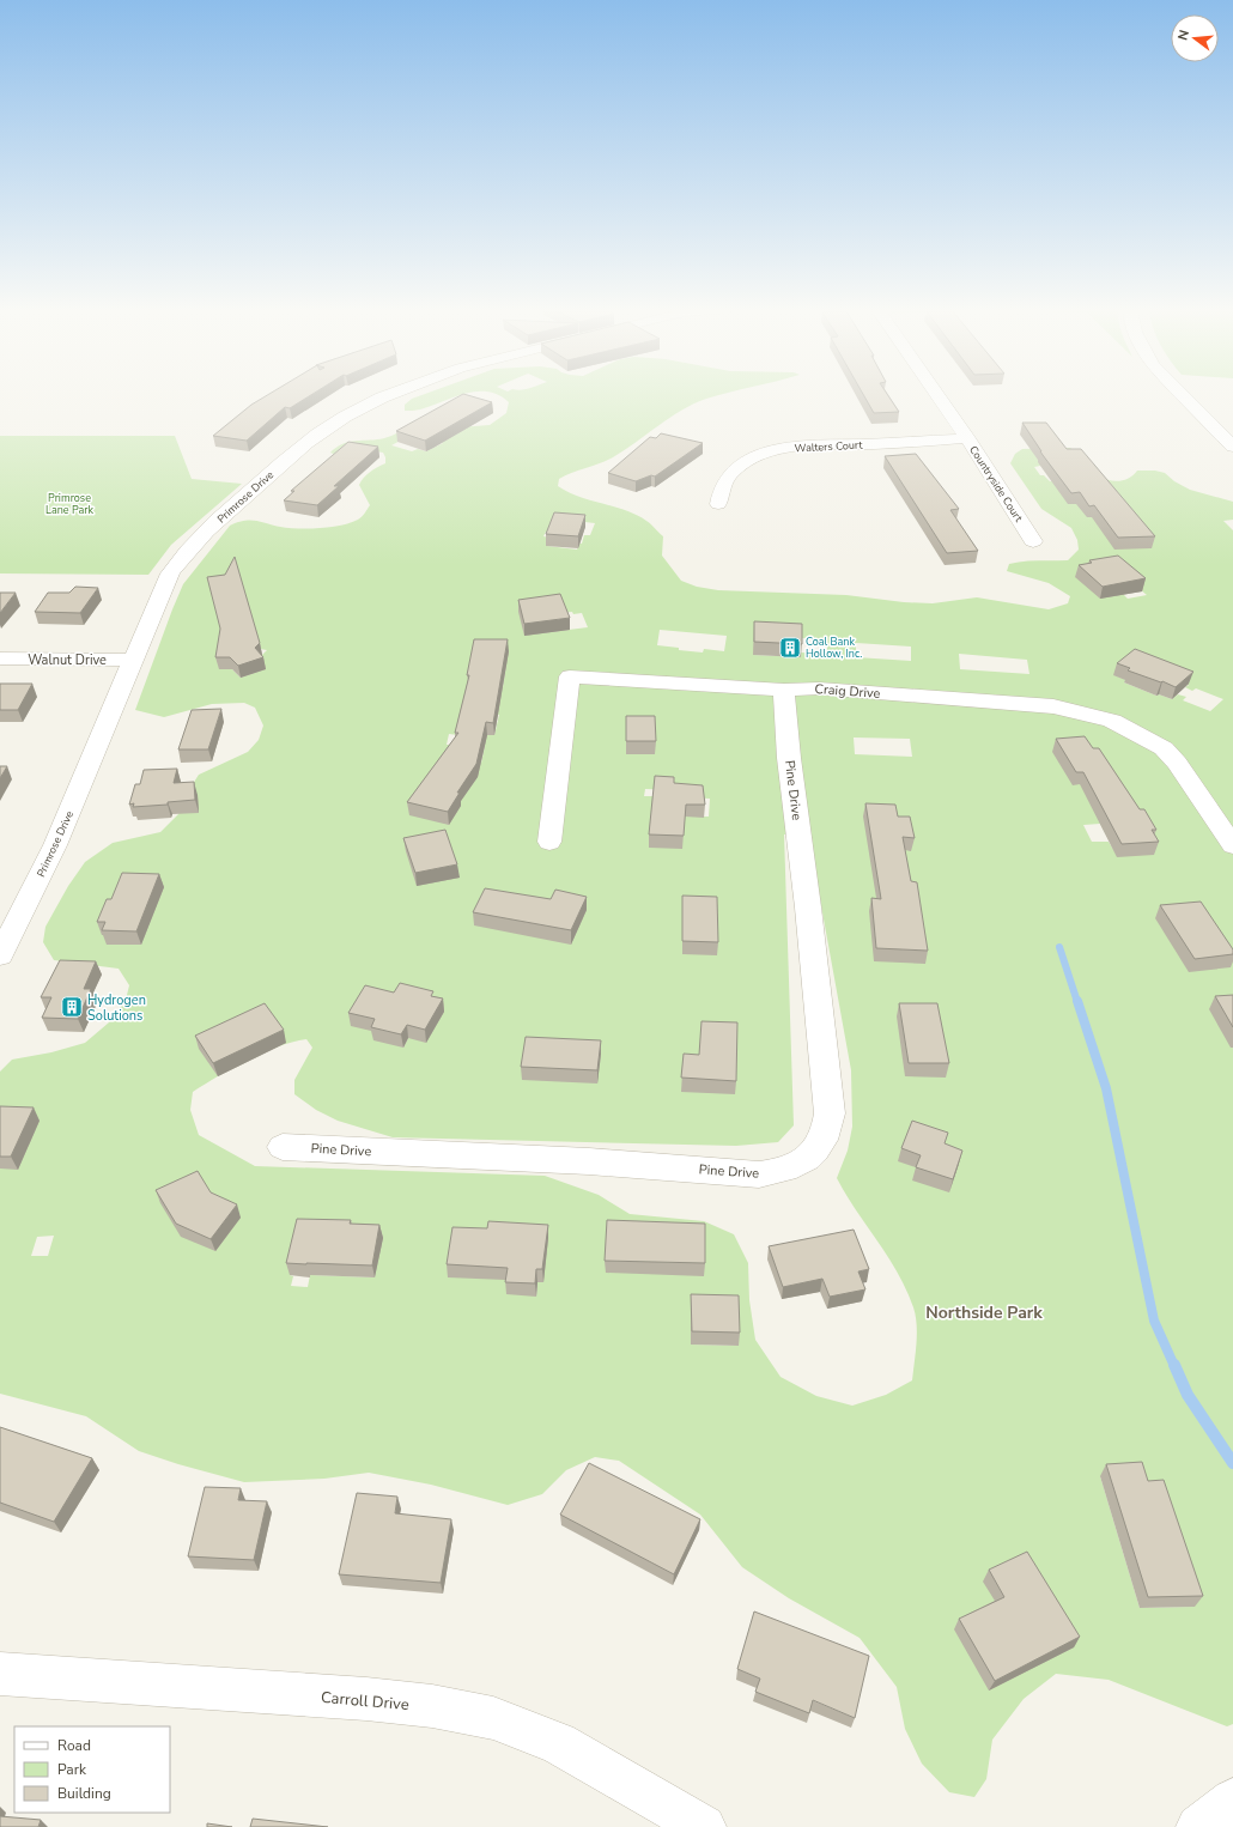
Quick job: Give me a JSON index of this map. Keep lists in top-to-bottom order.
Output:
{
  "streets": {
    "street": [
      "Walters Court",
      "Countryside Court",
      "Primrose Drive",
      "Walnut Drive",
      "Craig Drive",
      "Pine Drive",
      "Carroll Drive"
    ]
  },
  "crossings": [
    ["Walters Court", "Countryside Court"],
    ["Primrose Drive", "Walnut Drive"],
    ["Craig Drive", "Pine Drive"]
  ],
  "districts": ["Northside Park"],
  "parks": ["Primrose Lane Park"],
  "places": {
    "building": ["Coal Bank Hollow, Inc.", "Hydrogen Solutions"]
  },
  "legend": ["Road", "Park", "Building"],
  "north": "left"
}
